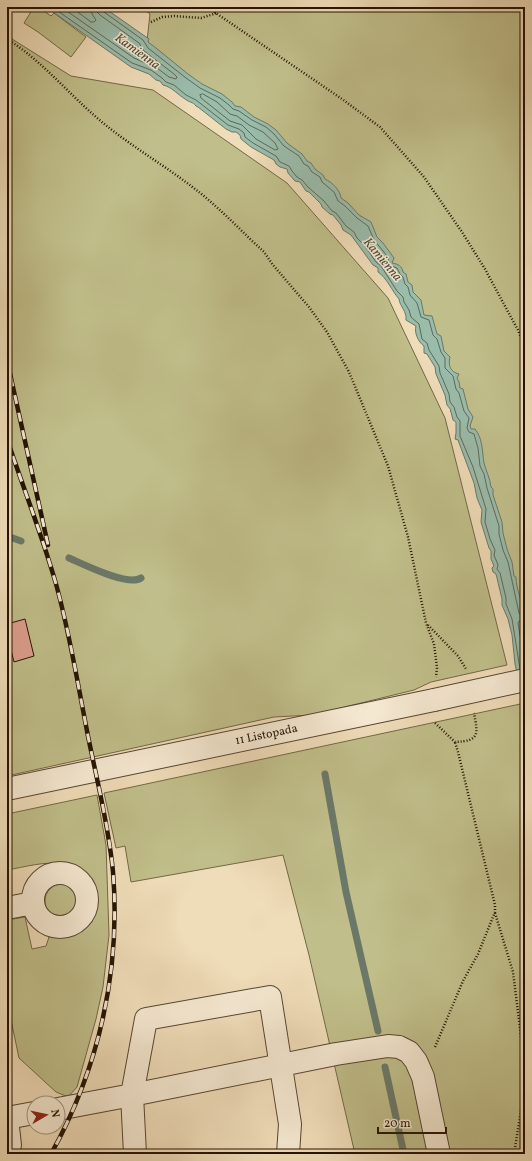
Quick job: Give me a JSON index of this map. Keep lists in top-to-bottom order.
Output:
{
  "streets": {
    "street": ["11 Listopada"]
  },
  "water": ["Kamienna"],
  "scale_bar": "20 m",
  "north": "right"
}
